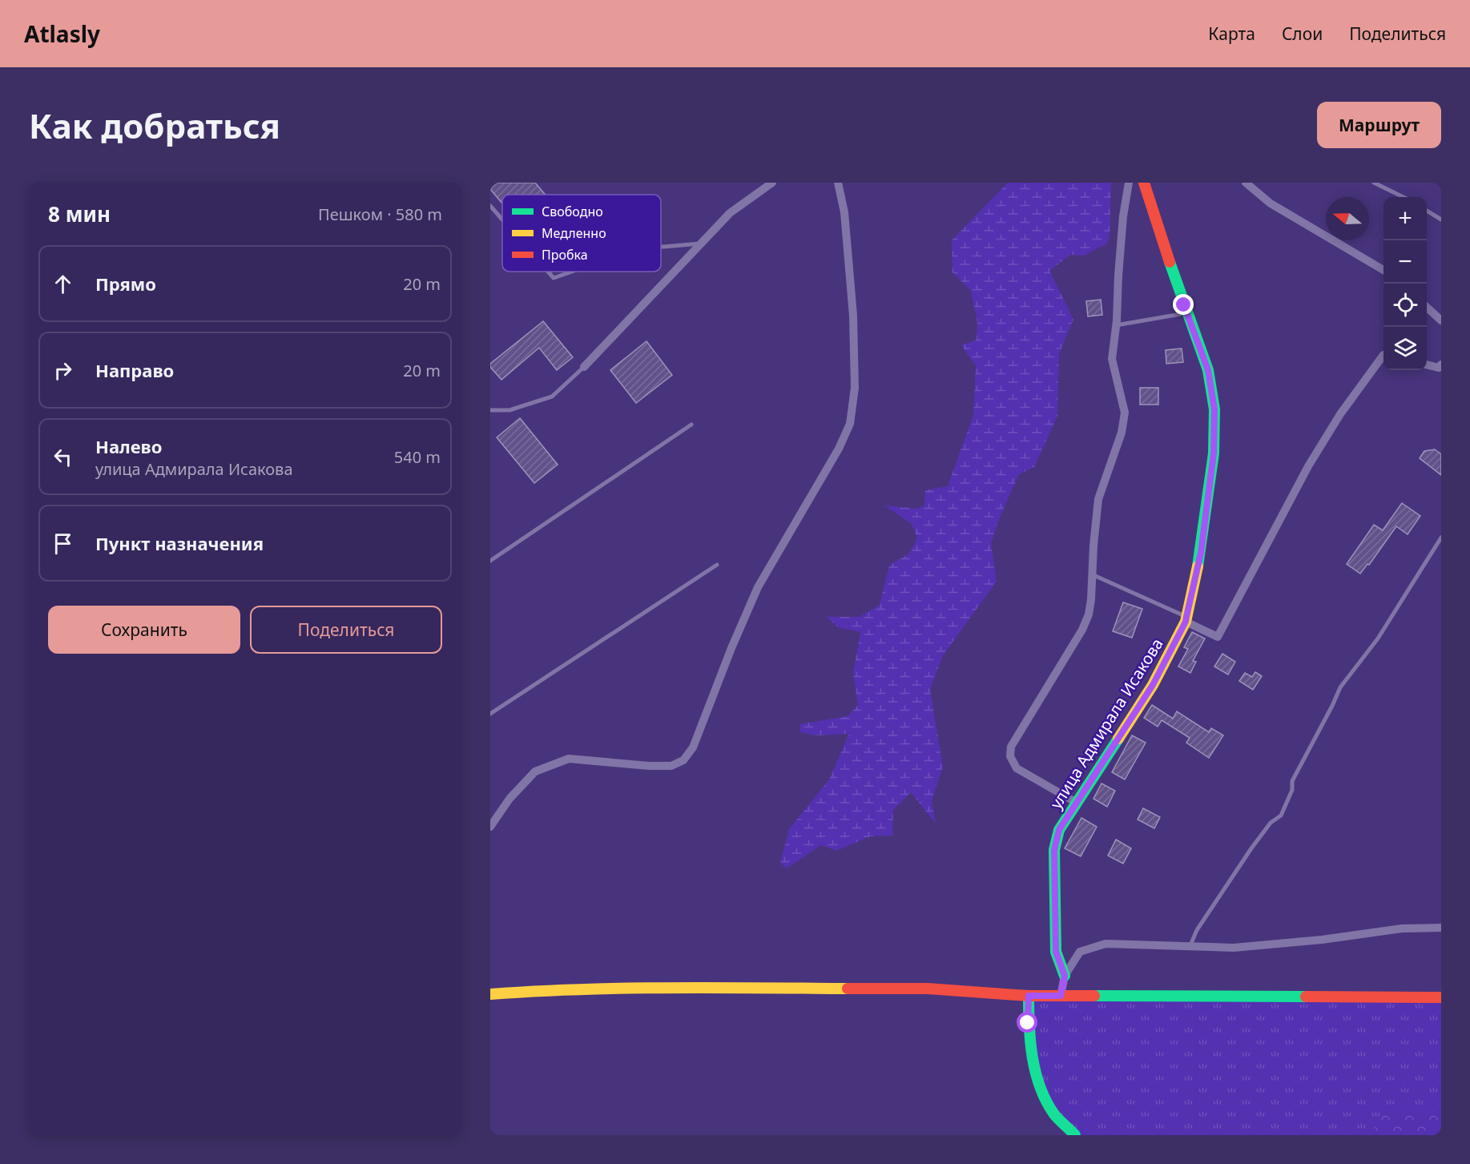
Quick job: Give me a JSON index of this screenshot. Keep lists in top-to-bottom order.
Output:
{
  "streets": {
    "main road": ["улица Адмирала Исакова"]
  },
  "legend": ["Свободно", "Медленно", "Пробка"],
  "north": "left",
  "page": {
    "header": "Atlasly",
    "nav": ["Карта", "Слои", "Поделиться"],
    "buttons": [
      "Маршрут",
      ["Сохранить", "Поделиться"]
    ],
    "title": "Как добраться",
    "heading": ["8 мин", "Пешком · 580 m"],
    "map_buttons": ["+", "−"],
    "list": [
      ["Прямо", "20 m"],
      ["Направо", "20 m"],
      ["Налево", "улица Адмирала Исакова", "540 m"],
      "Пункт назначения"
    ]
  }
}
